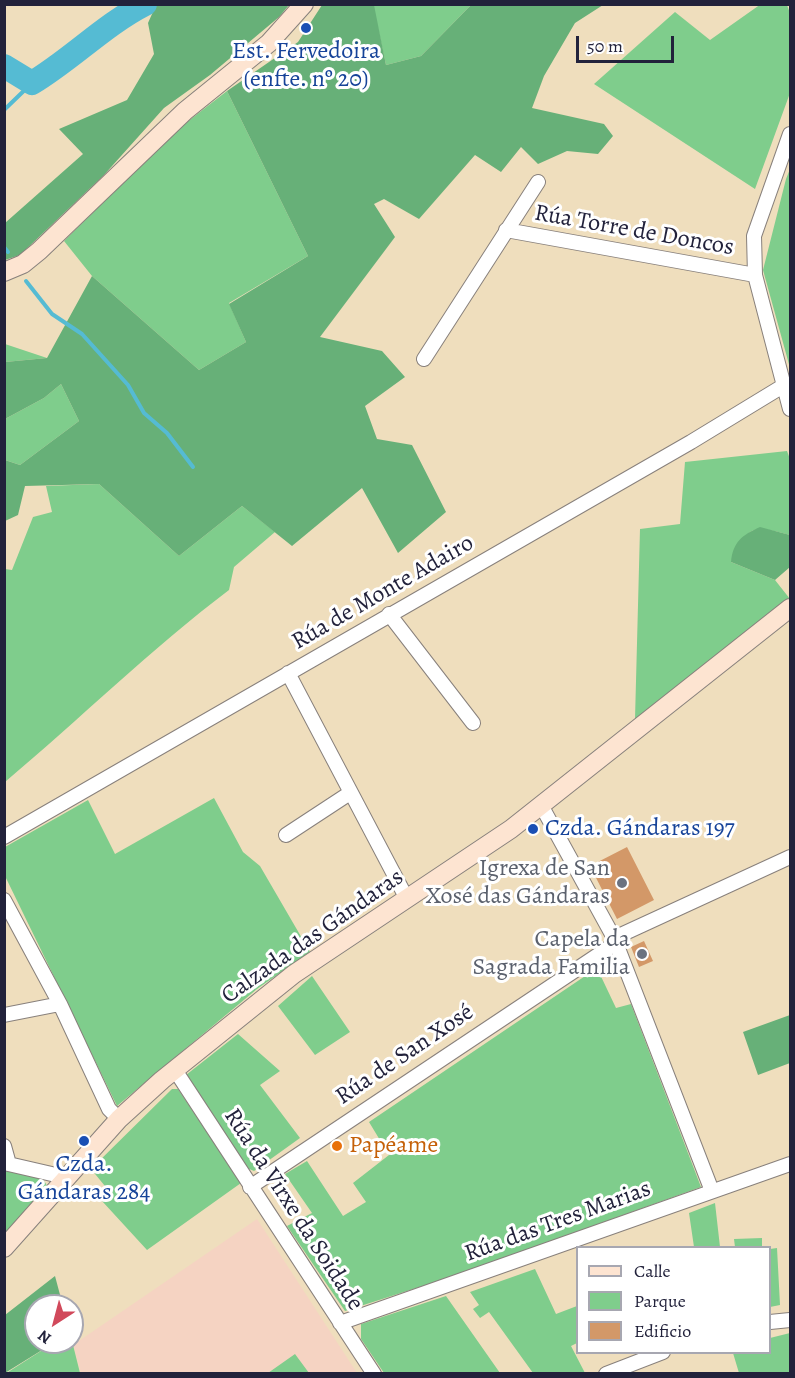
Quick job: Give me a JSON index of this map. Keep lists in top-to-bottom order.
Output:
{
  "streets": {
    "main road": ["Calzada das Gándaras"],
    "street": [
      "Rúa Torre de Doncos",
      "Rúa de Monte Adairo",
      "Rúa de San Xosé",
      "Rúa da Virxe da Soidade",
      "Rúa das Tres Marias"
    ]
  },
  "crossings": [
    ["Calzada das Gándaras", "Rúa da Virxe da Soidade"],
    ["Rúa de San Xosé", "Rúa da Virxe da Soidade"],
    ["Rúa da Virxe da Soidade", "Rúa das Tres Marias"]
  ],
  "places": [
    "Est. Fervedoira (enfte. nº 20)",
    "Czda. Gándaras 197",
    "Igrexa de San Xosé das Gándaras",
    "Capela da Sagrada Familia",
    "Czda. Gándaras 284",
    "Papéame"
  ],
  "legend": ["Calle", "Parque", "Edificio"],
  "scale_bar": "50 m",
  "north": "bottom left"
}
